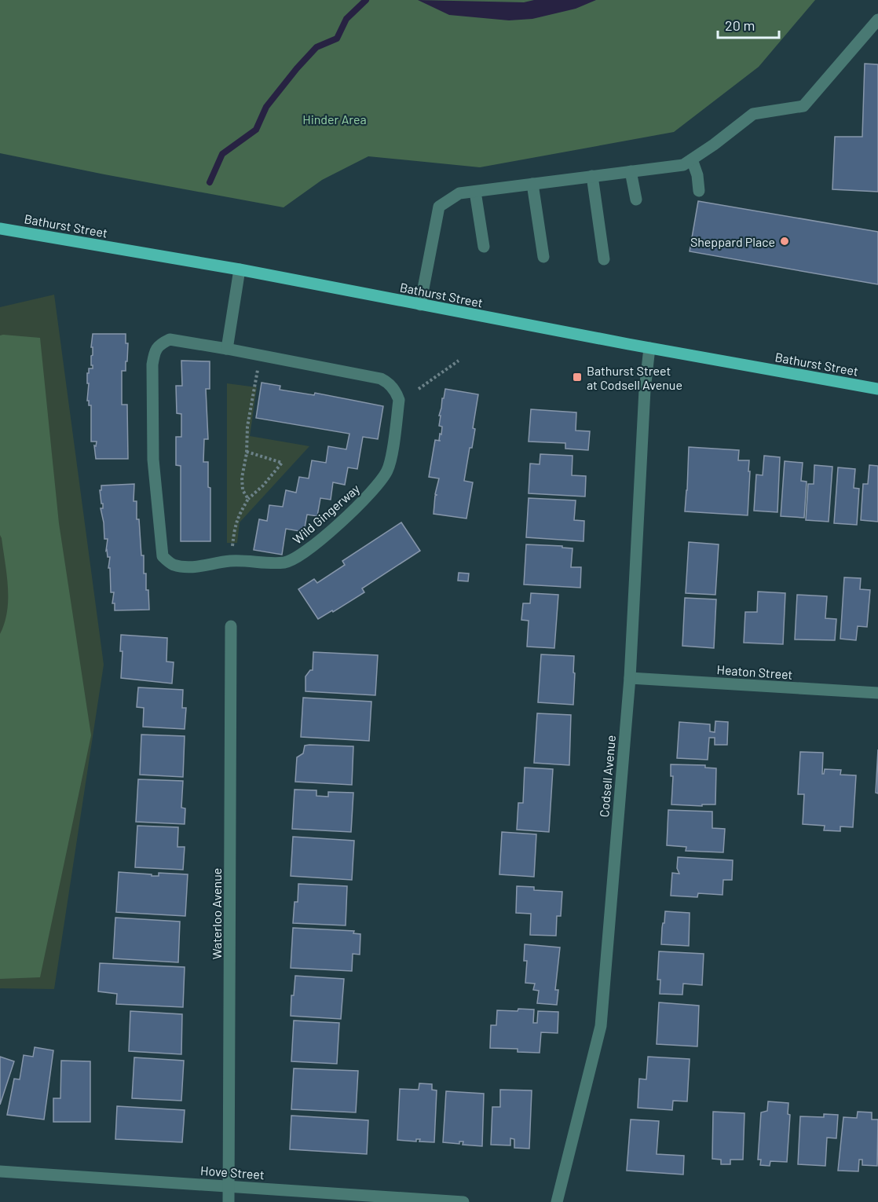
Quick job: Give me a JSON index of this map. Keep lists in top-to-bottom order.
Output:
{
  "streets": {
    "main road": ["Bathurst Street"],
    "street": [
      "Wild Gingerway",
      "Heaton Street",
      "Codsell Avenue",
      "Waterloo Avenue",
      "Hove Street"
    ]
  },
  "crossings": [
    ["Bathurst Street", "Codsell Avenue"],
    ["Heaton Street", "Codsell Avenue"],
    ["Waterloo Avenue", "Hove Street"]
  ],
  "parks": ["Hinder Area"],
  "places": {
    "other": ["Sheppard Place"],
    "transit": ["Bathurst Street at Codsell Avenue"]
  },
  "scale_bar": "20 m"
}
